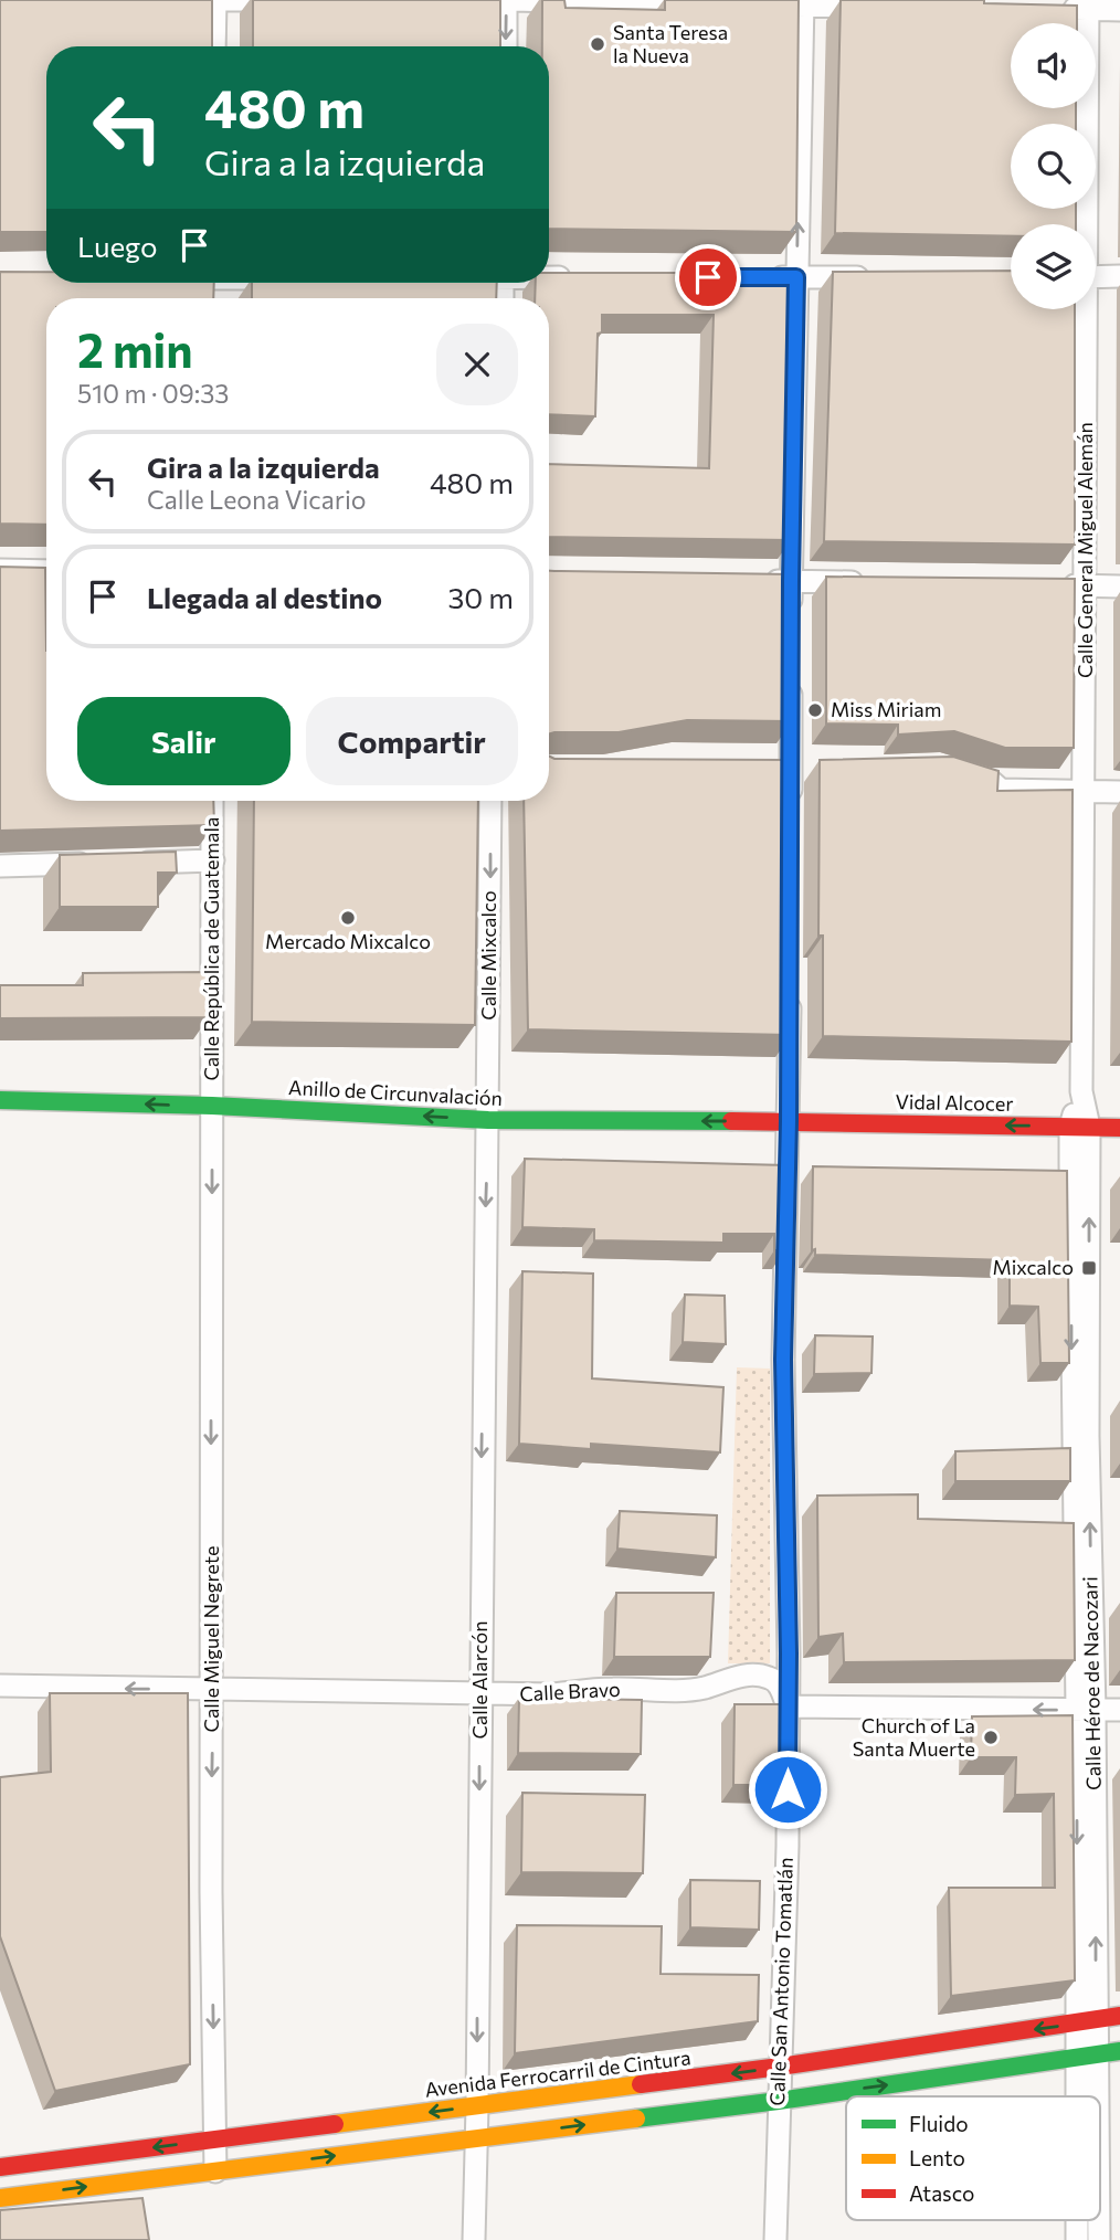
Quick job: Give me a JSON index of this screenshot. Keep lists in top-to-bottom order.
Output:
{
  "streets": {
    "street": [
      "Calle General Miguel Alemán",
      "Calle República de Guatemala",
      "Calle Mixcalco",
      "Anillo de Circunvalación",
      "Vidal Alcocer",
      "Calle Miguel Negrete",
      "Calle Alarcón",
      "Calle Héroe de Nacozari",
      "Calle Bravo",
      "Calle San Antonio Tomatlán",
      "Avenida Ferrocarril de Cintura"
    ]
  },
  "crossings": [
    ["Calle General Miguel Alemán", "Vidal Alcocer"],
    ["Calle General Miguel Alemán", "Calle Héroe de Nacozari"],
    ["Calle República de Guatemala", "Anillo de Circunvalación"],
    ["Calle República de Guatemala", "Calle Miguel Negrete"],
    ["Calle Mixcalco", "Anillo de Circunvalación"],
    ["Calle Mixcalco", "Calle Alarcón"],
    ["Anillo de Circunvalación", "Vidal Alcocer"],
    ["Anillo de Circunvalación", "Calle Miguel Negrete"],
    ["Anillo de Circunvalación", "Calle Alarcón"],
    ["Anillo de Circunvalación", "Calle San Antonio Tomatlán"],
    ["Vidal Alcocer", "Calle Héroe de Nacozari"],
    ["Vidal Alcocer", "Calle San Antonio Tomatlán"],
    ["Calle Miguel Negrete", "Calle Bravo"],
    ["Calle Miguel Negrete", "Avenida Ferrocarril de Cintura"],
    ["Calle Alarcón", "Calle Bravo"],
    ["Calle Alarcón", "Avenida Ferrocarril de Cintura"],
    ["Calle Héroe de Nacozari", "Avenida Ferrocarril de Cintura"],
    ["Calle Bravo", "Calle San Antonio Tomatlán"],
    ["Calle San Antonio Tomatlán", "Avenida Ferrocarril de Cintura"]
  ],
  "one_way": [
    "Calle Mixcalco",
    "Anillo de Circunvalación",
    "Vidal Alcocer",
    "Calle Miguel Negrete",
    "Calle Alarcón"
  ],
  "places": {
    "other": [
      "Santa Teresa la Nueva",
      "Miss Miriam",
      "Mercado Mixcalco",
      "Church of La Santa Muerte"
    ],
    "transit": ["Mixcalco"]
  },
  "legend": ["Fluido", "Lento", "Atasco"],
  "page": {
    "turn": ["480 m", "Gira a la izquierda"],
    "then": "Luego",
    "heading": ["2 min", "510 m · 09:33"],
    "list": [
      {
        "name": "Gira a la izquierda",
        "note": "Calle Leona Vicario",
        "value": "480 m"
      },
      {
        "name": "Llegada al destino",
        "value": "30 m"
      }
    ],
    "buttons": ["Salir", "Compartir"]
  }
}
